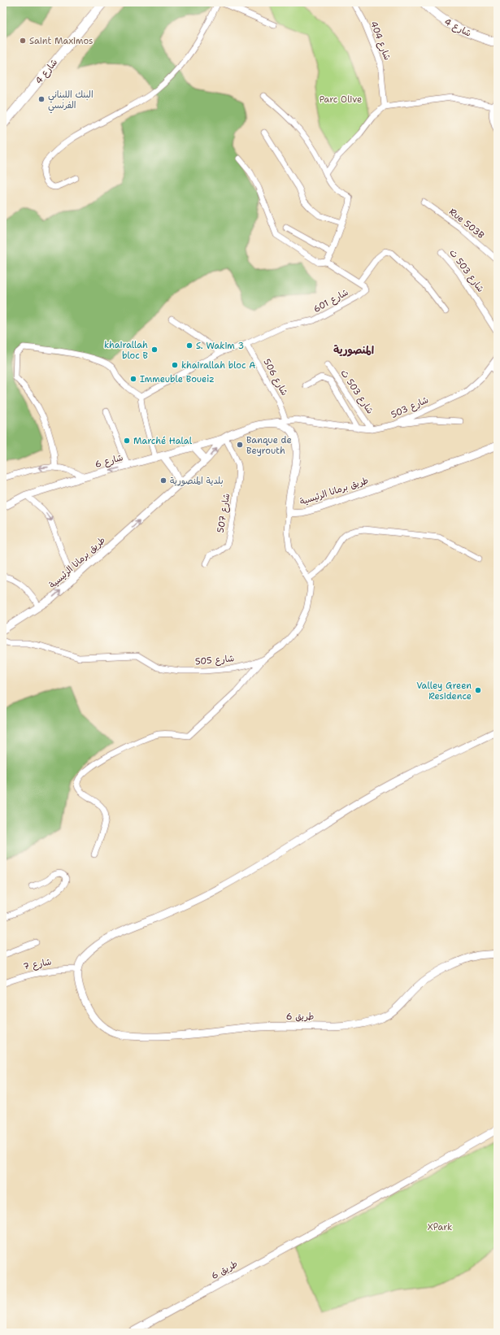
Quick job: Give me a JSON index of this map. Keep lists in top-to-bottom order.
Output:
{
  "streets": {
    "main road": ["شارع 4"],
    "street": [
      "شارع 404",
      "Rue 503B",
      "شارع 503 ت",
      "شارع 601",
      "شارع 506",
      "شارع 503 ث",
      "شارع 503",
      "شارع 6",
      "طريق برمانا الرئيسية",
      "شارع 507",
      "شارع 505",
      "شارع 7",
      "طريق 6"
    ]
  },
  "crossings": [
    ["شارع 601", "شارع 506"],
    ["شارع 506", "شارع 503"],
    ["شارع 503 ث", "شارع 503"],
    ["شارع 503", "طريق برمانا الرئيسية"],
    ["شارع 6", "طريق برمانا الرئيسية"],
    ["شارع 6", "شارع 507"],
    ["طريق برمانا الرئيسية", "شارع 507"],
    ["طريق برمانا الرئيسية", "شارع 505"],
    ["شارع 7", "طريق 6"]
  ],
  "one_way": ["طريق برمانا الرئيسية"],
  "districts": ["المنصورية"],
  "parks": ["Parc Olive", "XPark"],
  "places": [
    "Saint Maximos",
    "البنك اللبناني الفرنسي",
    "S. Wakim 3",
    "khairallah bloc B",
    "khairallah bloc A",
    "Immeuble Boueiz",
    "Marché Halal",
    "Banque de Beyrouth",
    "بلدية المنصورية",
    "Valley Green Residence"
  ]
}
